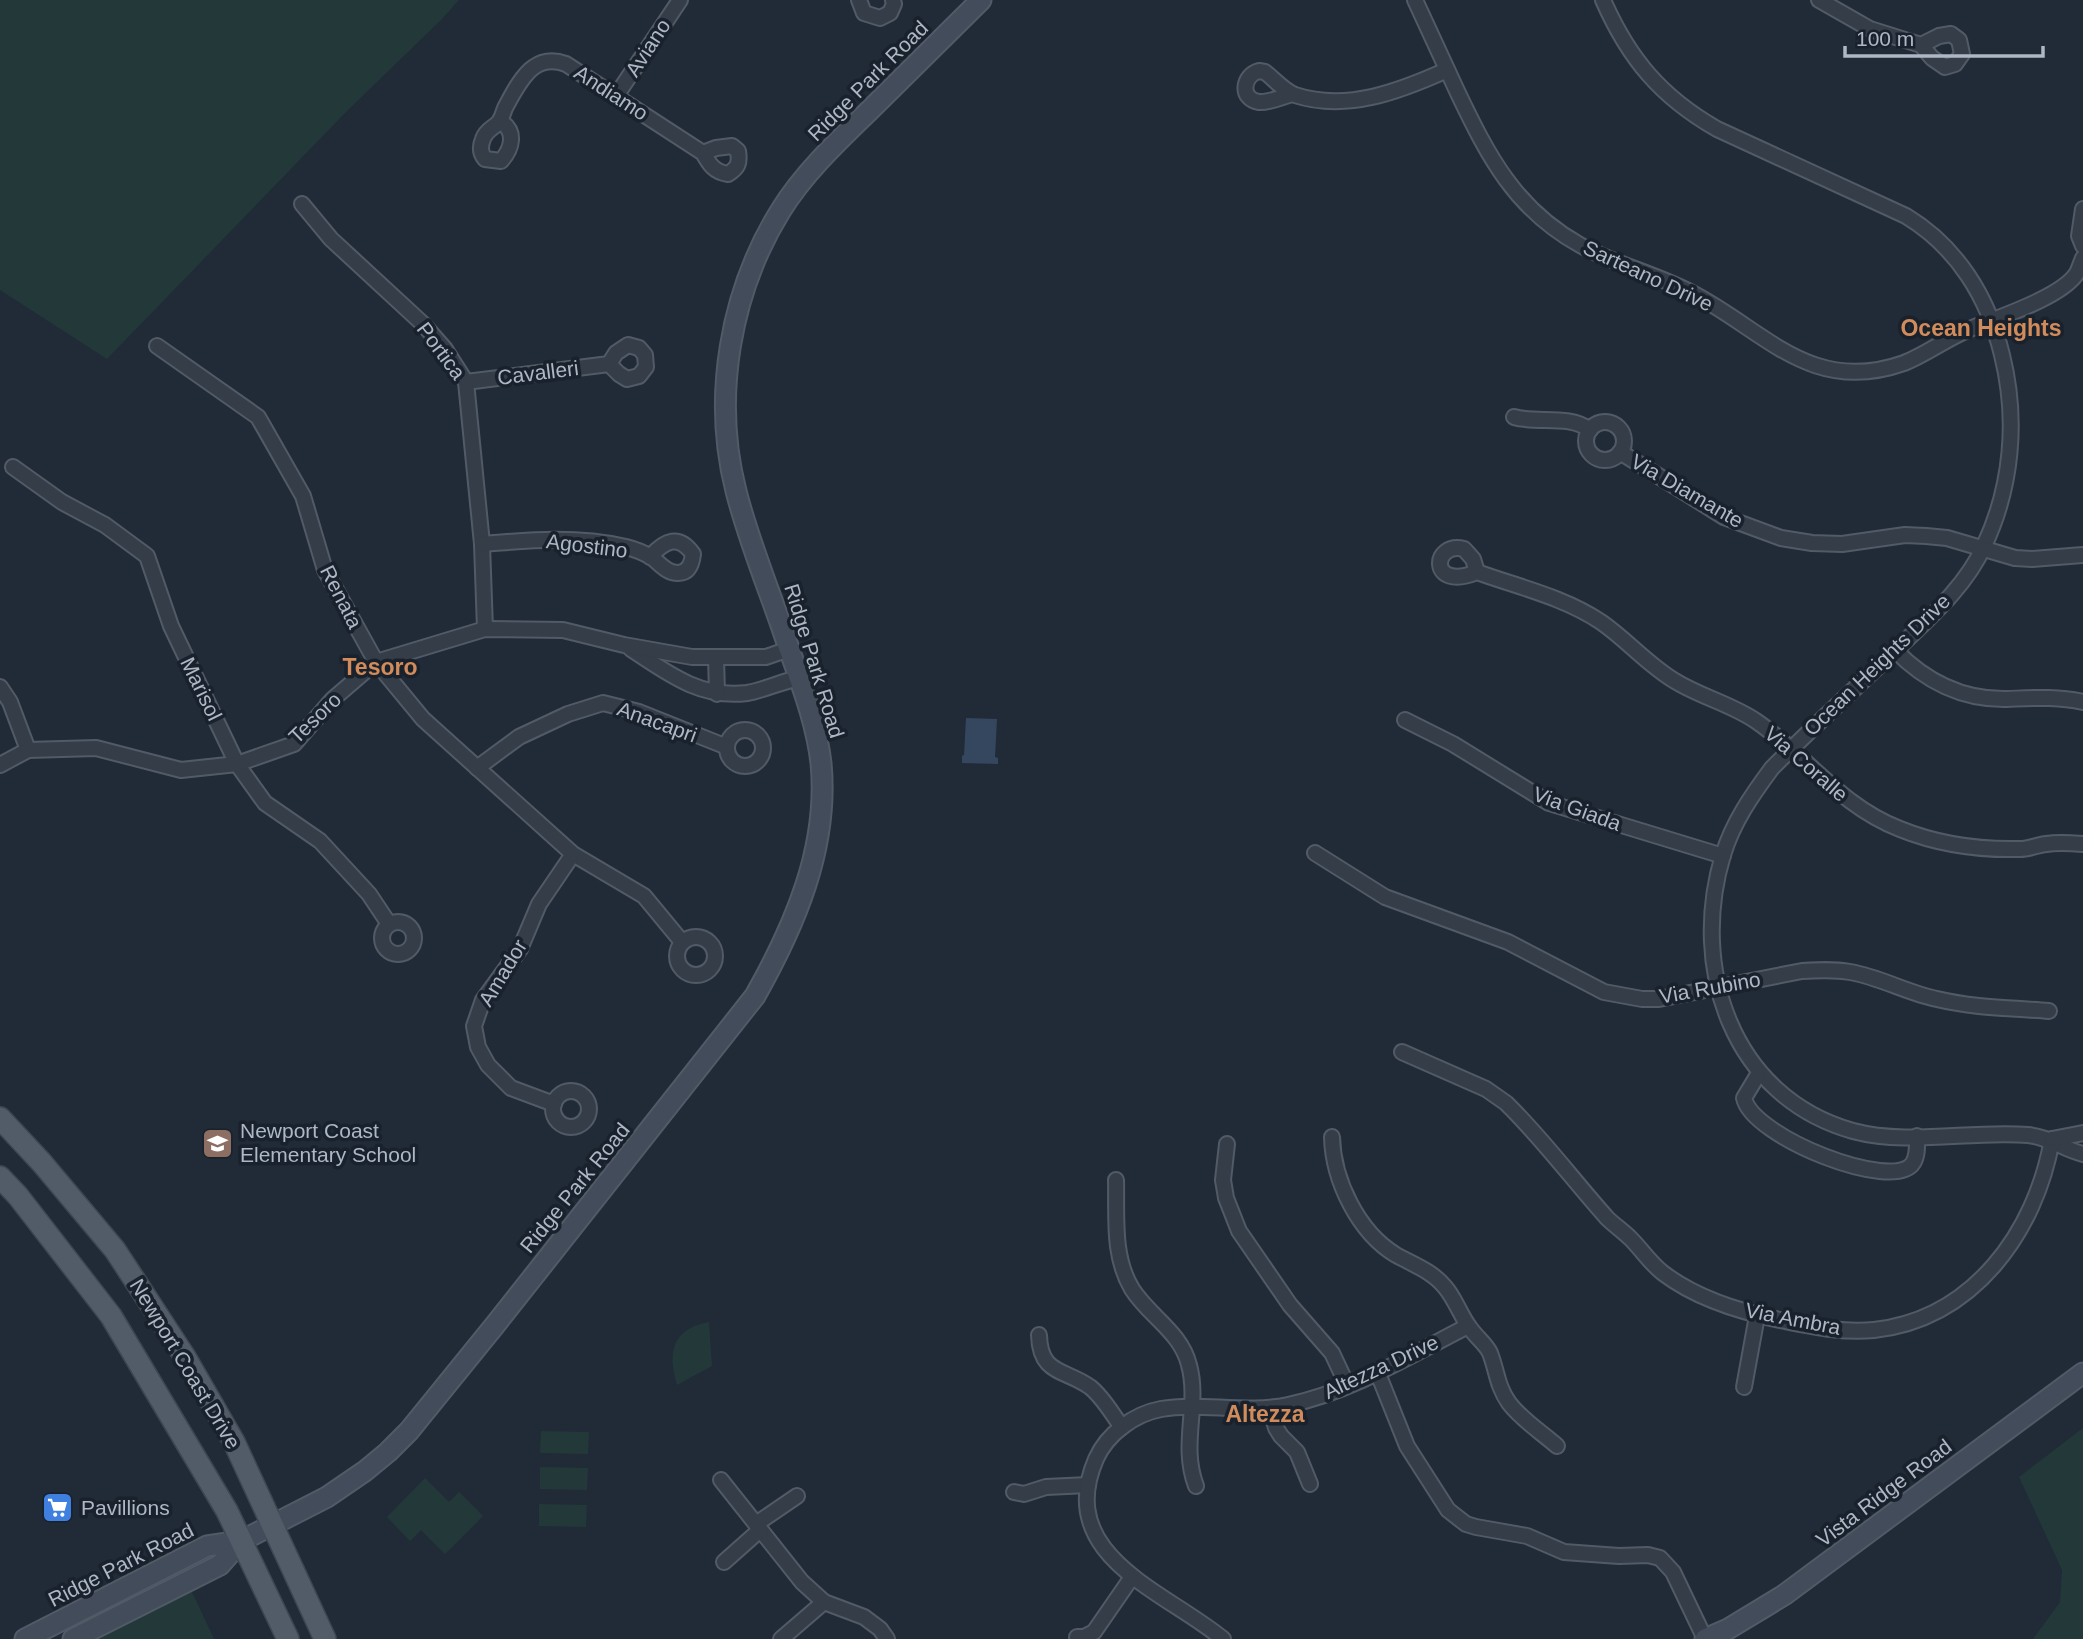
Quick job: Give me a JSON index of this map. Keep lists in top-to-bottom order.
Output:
{
  "streets": {
    "main road": ["Newport Coast Drive"],
    "street": [
      "Aviano",
      "Ridge Park Road",
      "Andiamo",
      "Sarteano Drive",
      "Portica",
      "Cavalleri",
      "Via Diamante",
      "Agostino",
      "Renata",
      "Ocean Heights Drive",
      "Marisol",
      "Tesoro",
      "Anacapri",
      "Via Coralle",
      "Via Giada",
      "Amador",
      "Via Rubino",
      "Via Ambra",
      "Altezza Drive",
      "Vista Ridge Road"
    ]
  },
  "crossings": [
    ["Aviano", "Andiamo"],
    ["Ridge Park Road", "Tesoro"],
    ["Ridge Park Road", "Newport Coast Drive"],
    ["Sarteano Drive", "Ocean Heights Drive"],
    ["Portica", "Cavalleri"],
    ["Portica", "Agostino"],
    ["Portica", "Tesoro"],
    ["Via Diamante", "Ocean Heights Drive"],
    ["Renata", "Tesoro"],
    ["Renata", "Anacapri"],
    ["Renata", "Amador"],
    ["Ocean Heights Drive", "Via Coralle"],
    ["Ocean Heights Drive", "Via Giada"],
    ["Ocean Heights Drive", "Via Rubino"],
    ["Ocean Heights Drive", "Via Ambra"],
    ["Marisol", "Tesoro"]
  ],
  "districts": ["Ocean Heights", "Tesoro", "Altezza"],
  "places": {
    "school or university": ["Newport Coast Elementary School"],
    "supermarket": ["Pavillions"]
  },
  "scale_bar": "100 m"
}
